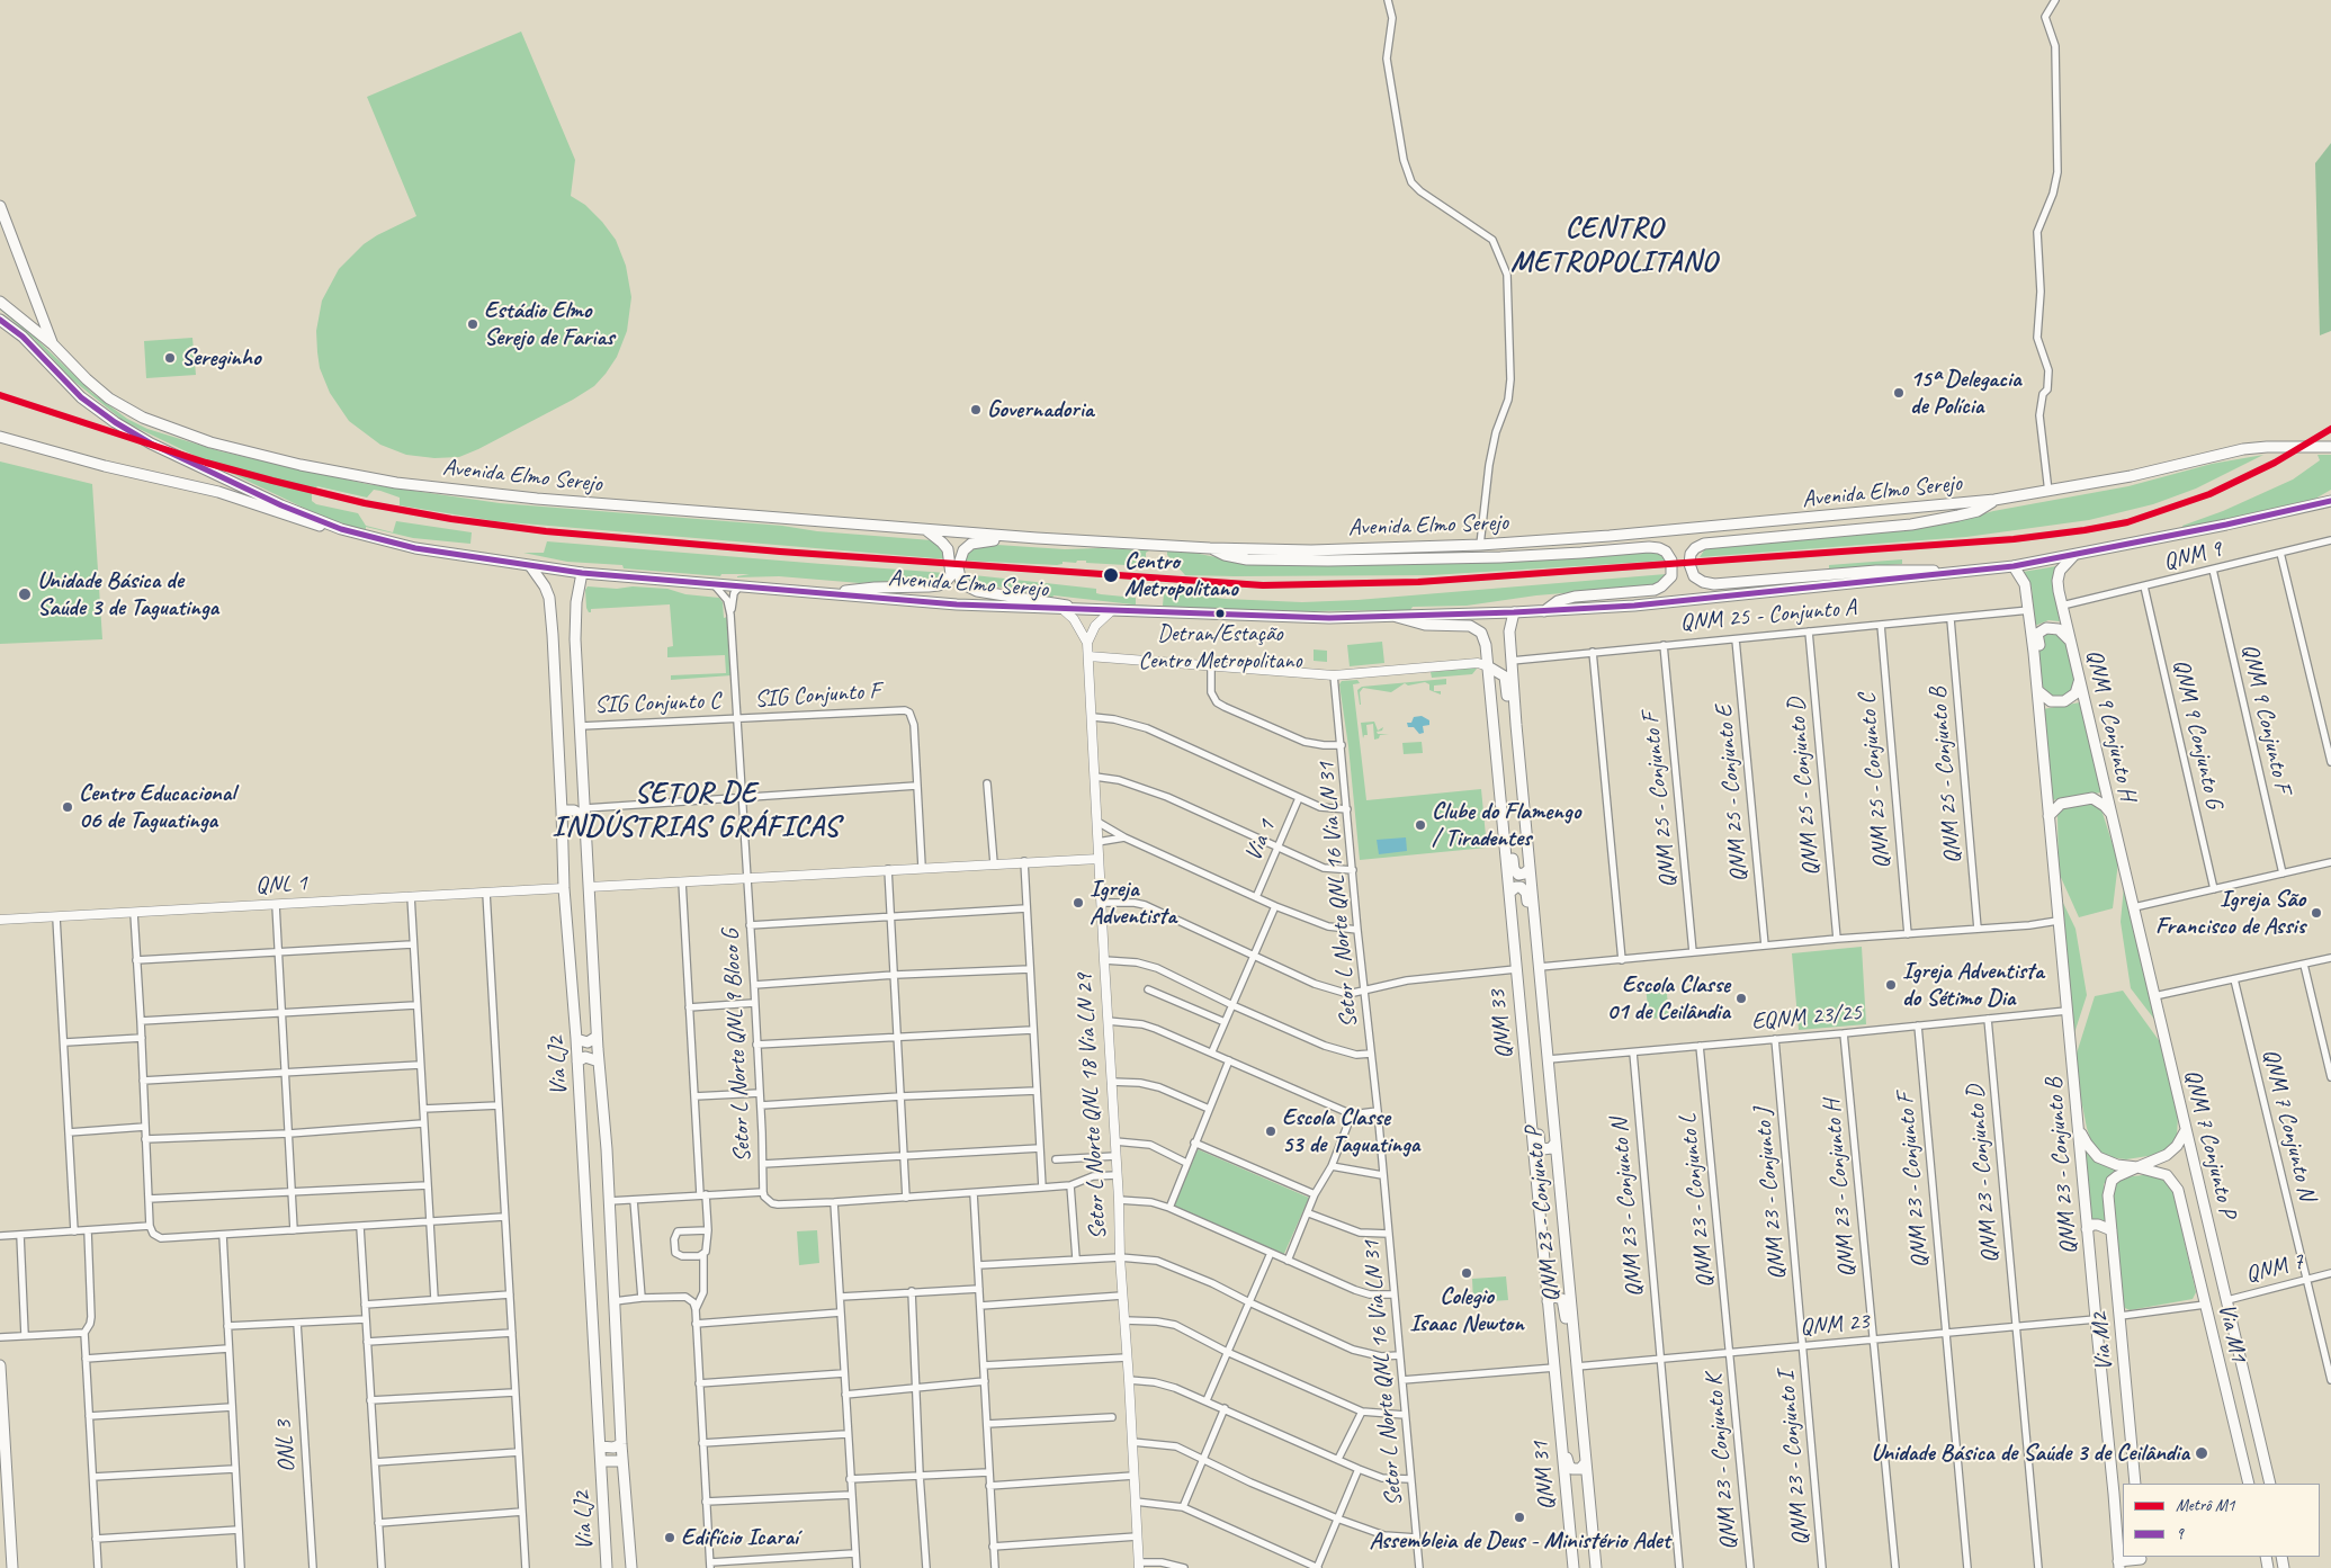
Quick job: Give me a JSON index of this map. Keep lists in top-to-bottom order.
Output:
{
  "streets": {
    "main road": [
      "Avenida Elmo Serejo",
      "QNM 9 Conjunto H",
      "QNM 33",
      "Via LJ2",
      "QNM 7 Conjunto P",
      "QNM 23 - Conjunto B",
      "QNM 23 - Conjunto P",
      "Via M1",
      "Via M2",
      "QNM 31"
    ],
    "street": [
      "QNM 9",
      "QNM 25 - Conjunto A",
      "SIG Conjunto F",
      "SIG Conjunto C",
      "QNM 9 Conjunto F",
      "QNM 9 Conjunto G",
      "QNM 25 - Conjunto B",
      "QNM 25 - Conjunto C",
      "QNM 25 - Conjunto D",
      "QNM 25 - Conjunto E",
      "QNM 25 - Conjunto F",
      "Via 1",
      "QNL 1",
      "Setor L Norte QNL 16 Via LN 31",
      "EQNM 23/25",
      "Setor L Norte QNL 9 Bloco G",
      "Setor L Norte QNL 18 Via LN 29",
      "QNM 7 Conjunto N",
      "QNM 23 - Conjunto D",
      "QNM 23 - Conjunto F",
      "QNM 23 - Conjunto H",
      "QNM 23 - Conjunto J",
      "QNM 23 - Conjunto L",
      "QNM 23 - Conjunto N",
      "QNM 7",
      "QNM 23",
      "ONL 3",
      "QNM 23 - Conjunto I",
      "QNM 23 - Conjunto K"
    ]
  },
  "crossings": [
    ["Avenida Elmo Serejo", "QNM 9 Conjunto H"],
    ["Avenida Elmo Serejo", "QNM 33"],
    ["Avenida Elmo Serejo", "Via LJ2"],
    ["QNM 9", "QNM 9 Conjunto F"],
    ["QNM 9", "QNM 9 Conjunto H"],
    ["QNM 9", "QNM 9 Conjunto G"],
    ["QNM 25 - Conjunto A", "QNM 25 - Conjunto B"],
    ["QNM 25 - Conjunto A", "QNM 25 - Conjunto C"],
    ["QNM 25 - Conjunto A", "QNM 25 - Conjunto D"],
    ["QNM 25 - Conjunto A", "QNM 25 - Conjunto E"],
    ["QNM 25 - Conjunto A", "QNM 25 - Conjunto F"],
    ["SIG Conjunto F", "SIG Conjunto C"],
    ["SIG Conjunto F", "Setor L Norte QNL 9 Bloco G"],
    ["SIG Conjunto C", "Setor L Norte QNL 9 Bloco G"],
    ["SIG Conjunto C", "Via LJ2"],
    ["QNL 1", "Via LJ2"],
    ["EQNM 23/25", "QNM 23 - Conjunto B"],
    ["EQNM 23/25", "QNM 23 - Conjunto D"],
    ["EQNM 23/25", "QNM 23 - Conjunto F"],
    ["EQNM 23/25", "QNM 23 - Conjunto H"],
    ["EQNM 23/25", "QNM 23 - Conjunto J"],
    ["EQNM 23/25", "QNM 23 - Conjunto L"],
    ["EQNM 23/25", "QNM 23 - Conjunto N"],
    ["EQNM 23/25", "QNM 23 - Conjunto P"],
    ["QNM 33", "QNM 31"],
    ["QNM 7 Conjunto N", "QNM 7"],
    ["QNM 7 Conjunto P", "QNM 7"],
    ["QNM 23 - Conjunto B", "QNM 23"],
    ["QNM 23 - Conjunto D", "QNM 23"],
    ["QNM 23 - Conjunto F", "QNM 23"],
    ["QNM 23 - Conjunto H", "QNM 23"],
    ["QNM 23 - Conjunto J", "QNM 23"],
    ["QNM 23 - Conjunto J", "QNM 23 - Conjunto I"],
    ["QNM 23 - Conjunto L", "QNM 23"],
    ["QNM 23 - Conjunto L", "QNM 23 - Conjunto K"],
    ["QNM 23 - Conjunto N", "QNM 23"],
    ["QNM 23 - Conjunto P", "QNM 23"],
    ["QNM 23", "QNM 23 - Conjunto I"],
    ["QNM 23", "QNM 23 - Conjunto K"],
    ["Via M1", "Via M2"]
  ],
  "districts": ["CENTRO METROPOLITANO", "SETOR DE INDÚSTRIAS GRÁFICAS"],
  "places": [
    "Estádio Elmo Serejo de Farias",
    "Sereginho",
    "15ª Delegacia de Polícia",
    "Governadoria",
    "Centro Metropolitano",
    "Unidade Básica de Saúde 3 de Taguatinga",
    "Detran/Estação Centro Metropolitano",
    "Centro Educacional 06 de Taguatinga",
    "Clube do Flamengo / Tiradentes",
    "Igreja Adventista",
    "Igreja São Francisco de Assis",
    "Igreja Adventista do Sétimo Dia",
    "Escola Classe 01 de Ceilândia",
    "Escola Classe 53 de Taguatinga",
    "Colegio Isaac Newton",
    "Unidade Básica de Saúde 3 de Ceilândia",
    "Assembleia de Deus - Ministério Adet",
    "Edifício Icaraí"
  ],
  "lines": ["transit line 9", "metro line M1"],
  "legend": ["Metrô M1", "9"]
}
